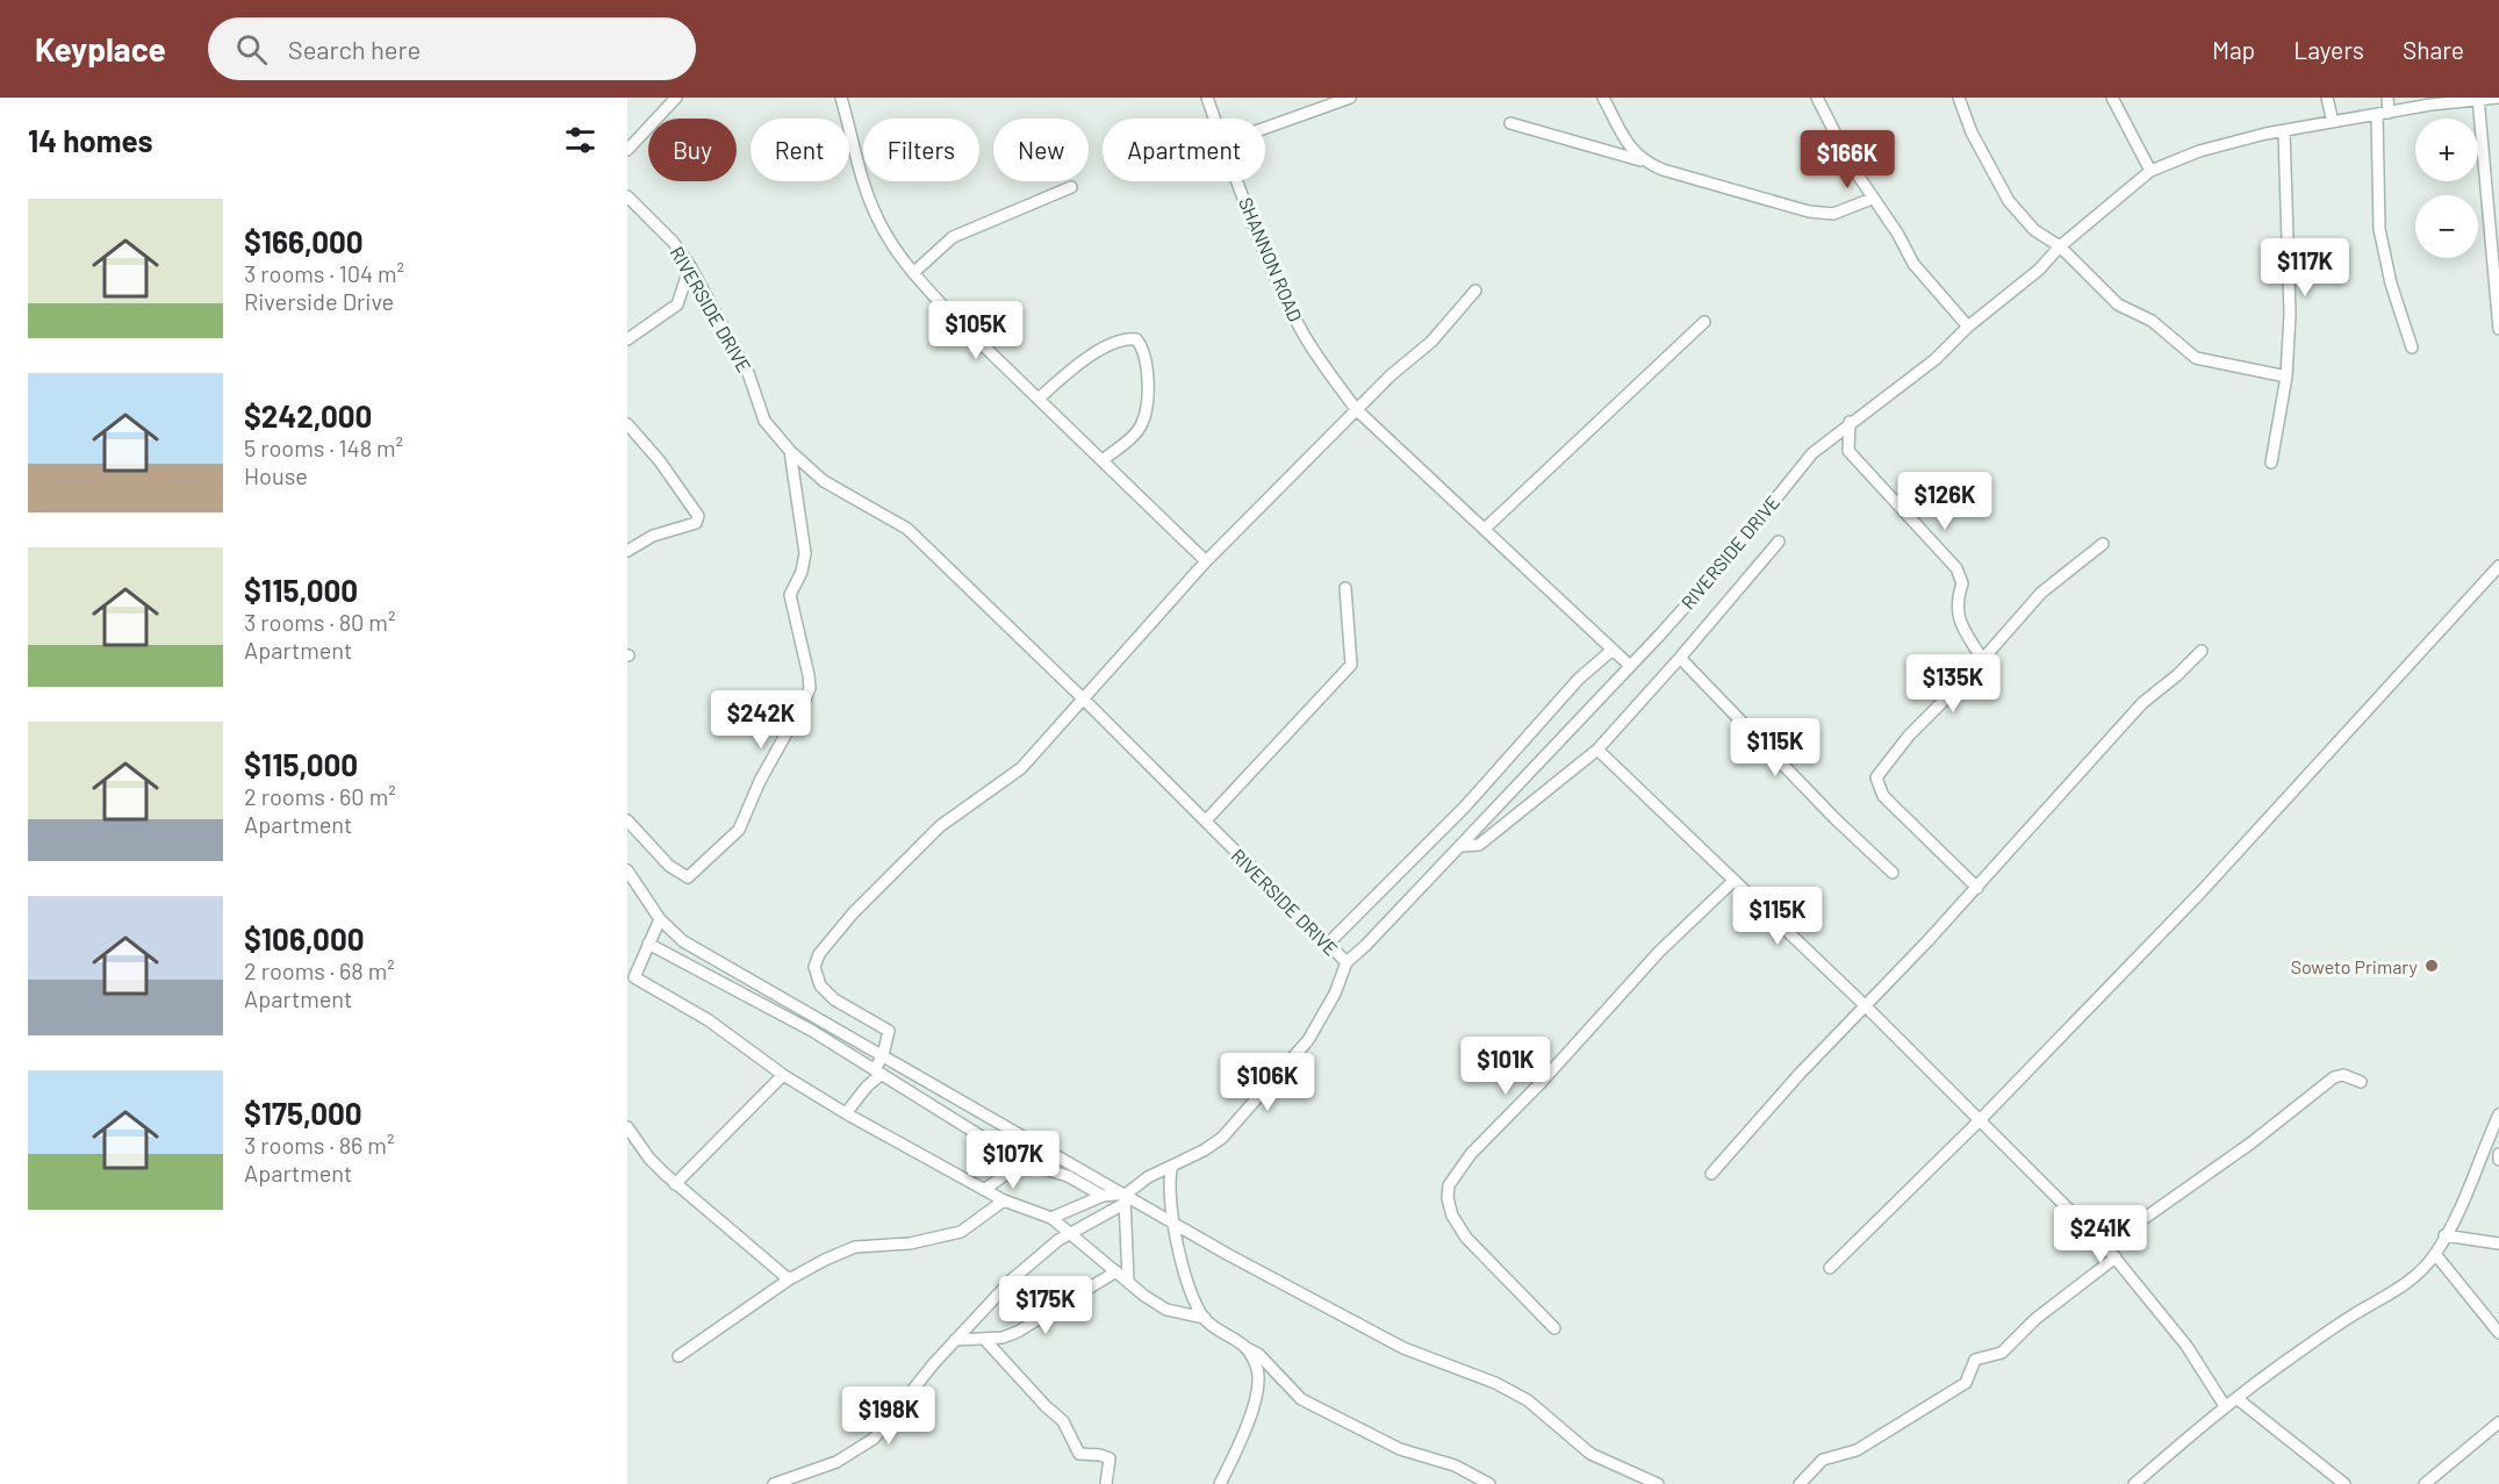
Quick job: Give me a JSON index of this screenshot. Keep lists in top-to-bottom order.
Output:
{
  "streets": {
    "street": ["SHANNON ROAD", "RIVERSIDE DRIVE"]
  },
  "crossings": [
    ["SHANNON ROAD", "RIVERSIDE DRIVE"]
  ],
  "places": ["Soweto Primary"],
  "page": {
    "header": "Keyplace",
    "search": "Search here",
    "nav": ["Map", "Layers", "Share"],
    "heading": "14 homes",
    "map_buttons": ["+", "−"],
    "chip": [
      "Buy",
      "Rent",
      "Filters",
      "New",
      "Apartment"
    ],
    "price": [
      "$166K",
      "$117K",
      "$105K",
      "$126K",
      "$135K",
      "$242K",
      "$115K",
      "$115K",
      "$101K",
      "$106K",
      "$107K",
      "$241K",
      "$175K",
      "$198K"
    ],
    "list": [
      {
        "name": "$166,000",
        "note": "3 rooms · 104 m² · Riverside Drive"
      },
      {
        "name": "$242,000",
        "note": "5 rooms · 148 m² · House"
      },
      {
        "name": "$115,000",
        "note": "3 rooms · 80 m² · Apartment"
      },
      {
        "name": "$115,000",
        "note": "2 rooms · 60 m² · Apartment"
      },
      {
        "name": "$106,000",
        "note": "2 rooms · 68 m² · Apartment"
      },
      {
        "name": "$175,000",
        "note": "3 rooms · 86 m² · Apartment"
      }
    ]
  }
}
